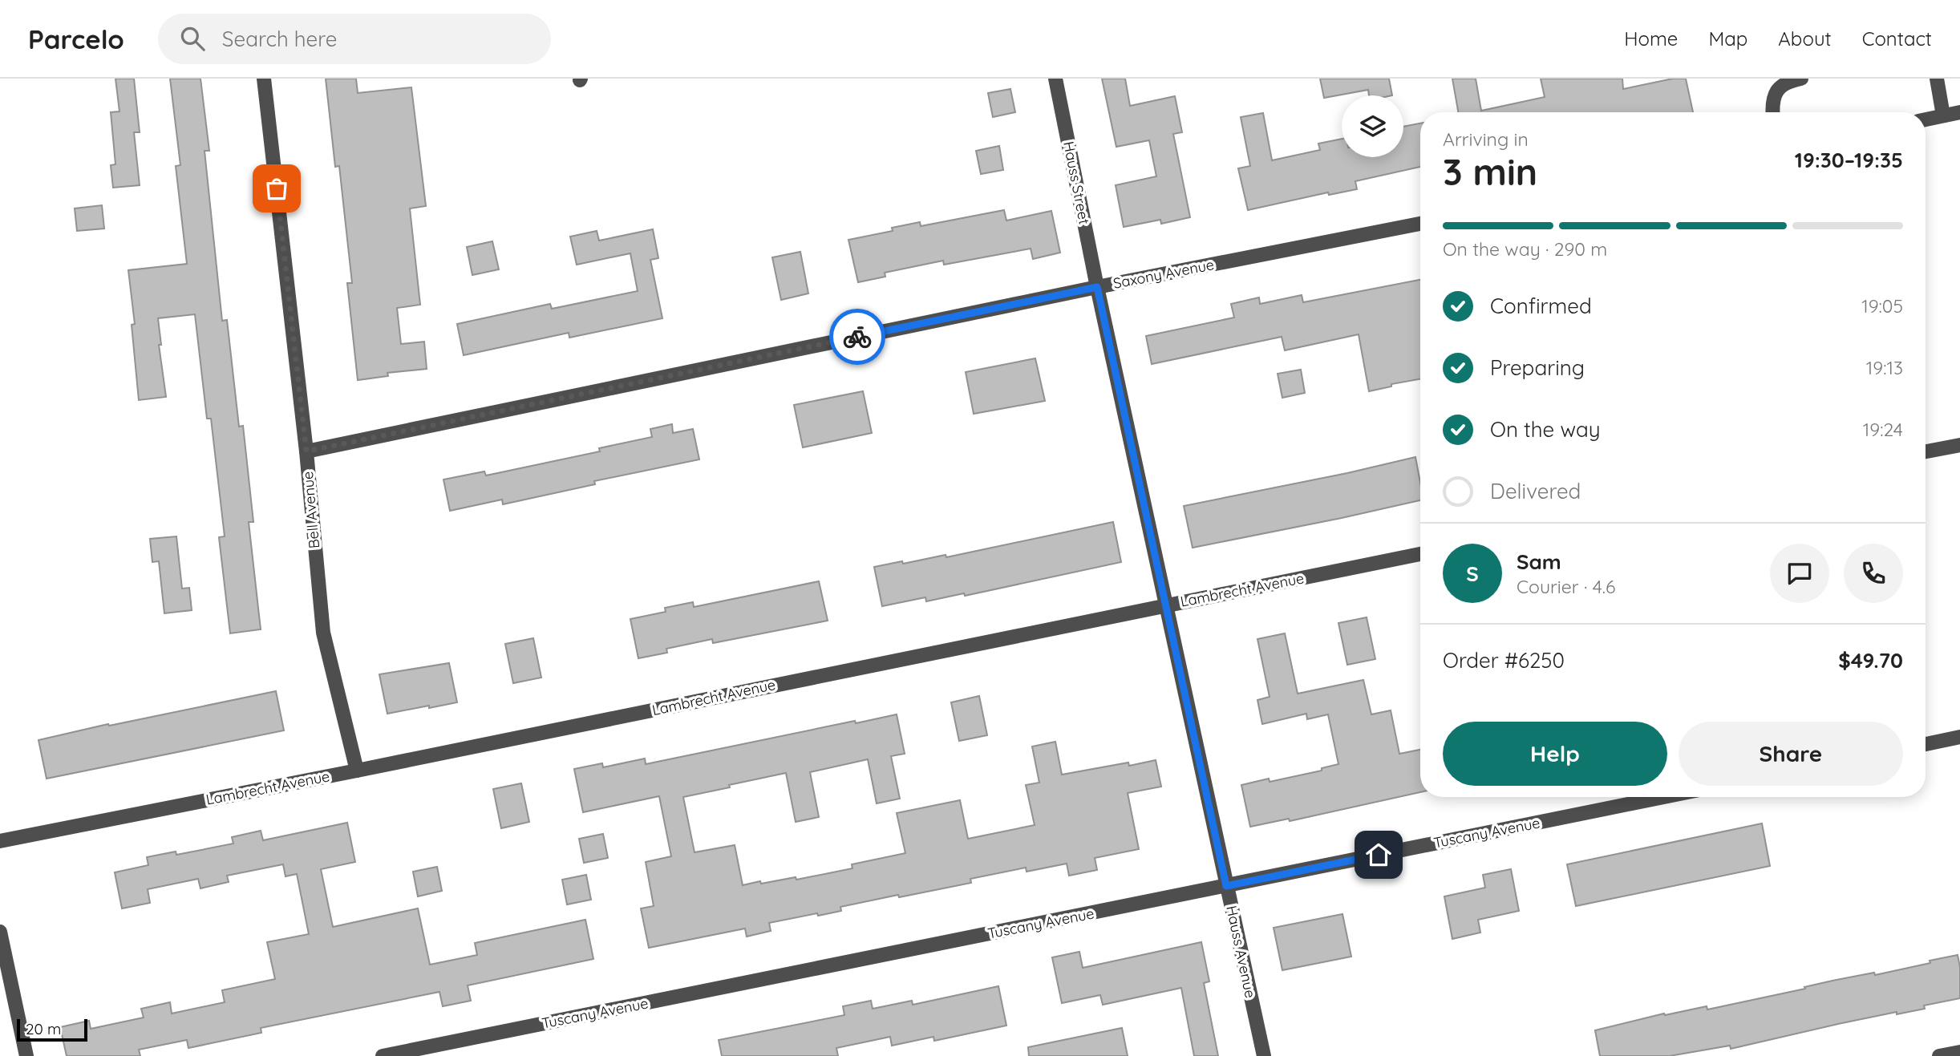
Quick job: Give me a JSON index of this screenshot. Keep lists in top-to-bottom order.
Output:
{
  "streets": {
    "street": [
      "Hauss Street",
      "Saxony Avenue",
      "Bell Avenue",
      "Lambrecht Avenue",
      "Tuscany Avenue",
      "Hauss Avenue"
    ]
  },
  "crossings": [
    ["Hauss Street", "Saxony Avenue"],
    ["Hauss Street", "Hauss Avenue"],
    ["Saxony Avenue", "Bell Avenue"],
    ["Saxony Avenue", "Hauss Avenue"],
    ["Bell Avenue", "Lambrecht Avenue"],
    ["Lambrecht Avenue", "Hauss Avenue"],
    ["Tuscany Avenue", "Hauss Avenue"]
  ],
  "scale_bar": "20 m",
  "page": {
    "header": "Parcelo",
    "search": "Search here",
    "nav": [
      "Home",
      "Map",
      "About",
      "Contact"
    ],
    "heading": ["3 min", "Arriving in", "19:30–19:35"],
    "panel": [
      "Sam",
      "Courier · 4.6",
      "Order #6250",
      "$49.70"
    ],
    "bar": "On the way · 290 m",
    "list": [
      ["Confirmed", "19:05"],
      ["Preparing", "19:13"],
      ["On the way", "19:24"],
      "Delivered"
    ],
    "round": "S",
    "buttons": ["Help", "Share"],
    "scale": "20 m"
  }
}
